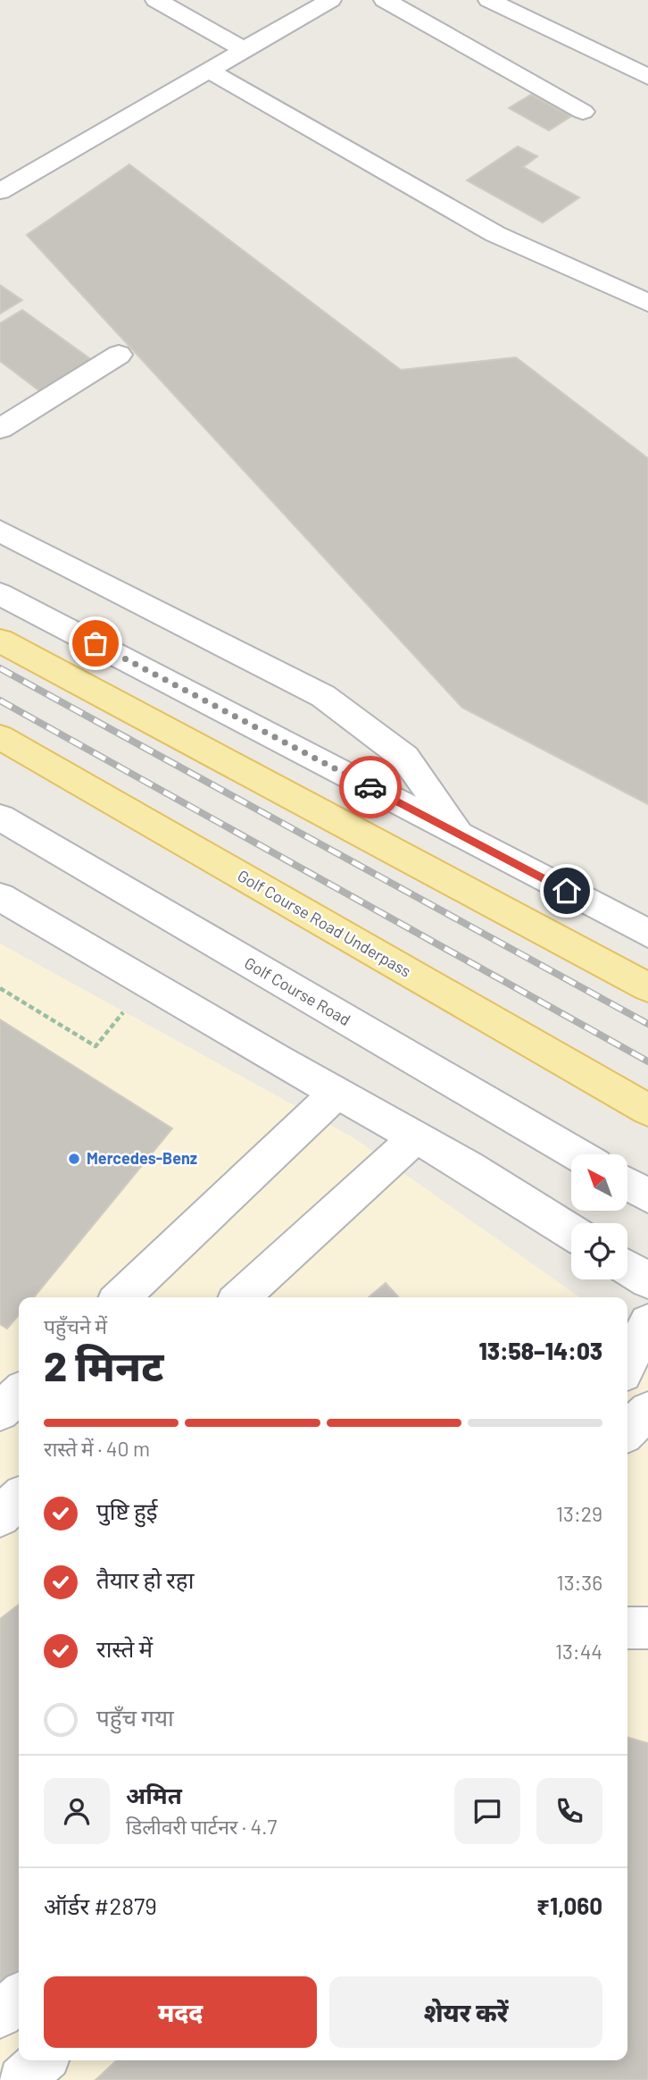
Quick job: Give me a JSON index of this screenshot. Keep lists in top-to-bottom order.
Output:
{
  "streets": {
    "main road": ["Golf Course Road Underpass"],
    "street": ["Golf Course Road"]
  },
  "places": ["Mercedes-Benz"],
  "north": "top left",
  "page": {
    "heading": ["2 मिनट", "पहुँचने में", "13:58–14:03"],
    "panel": [
      "अमित",
      "डिलीवरी पार्टनर · 4.7",
      "ऑर्डर #2879",
      "₹1,060"
    ],
    "bar": "रास्ते में · 40 m",
    "list": [
      ["पुष्टि हुई", "13:29"],
      ["तैयार हो रहा", "13:36"],
      ["रास्ते में", "13:44"],
      "पहुँच गया"
    ],
    "buttons": ["मदद", "शेयर करें"]
  }
}
